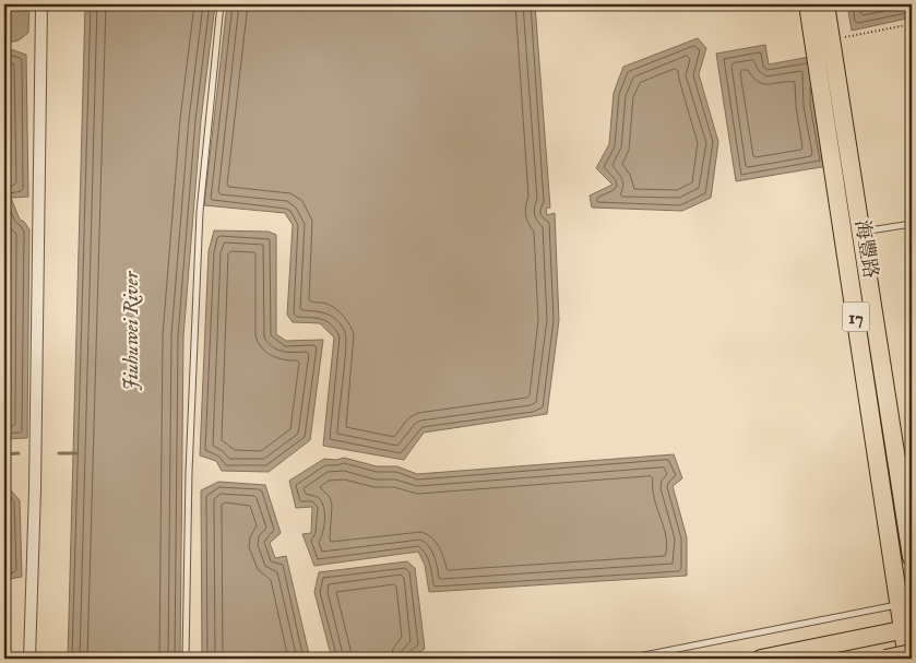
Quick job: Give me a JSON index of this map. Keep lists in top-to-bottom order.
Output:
{
  "streets": {
    "main road": ["海豐路", "17"]
  },
  "crossings": [
    ["海豐路", "17"]
  ],
  "water": ["Jiuhuwei River"]
}
